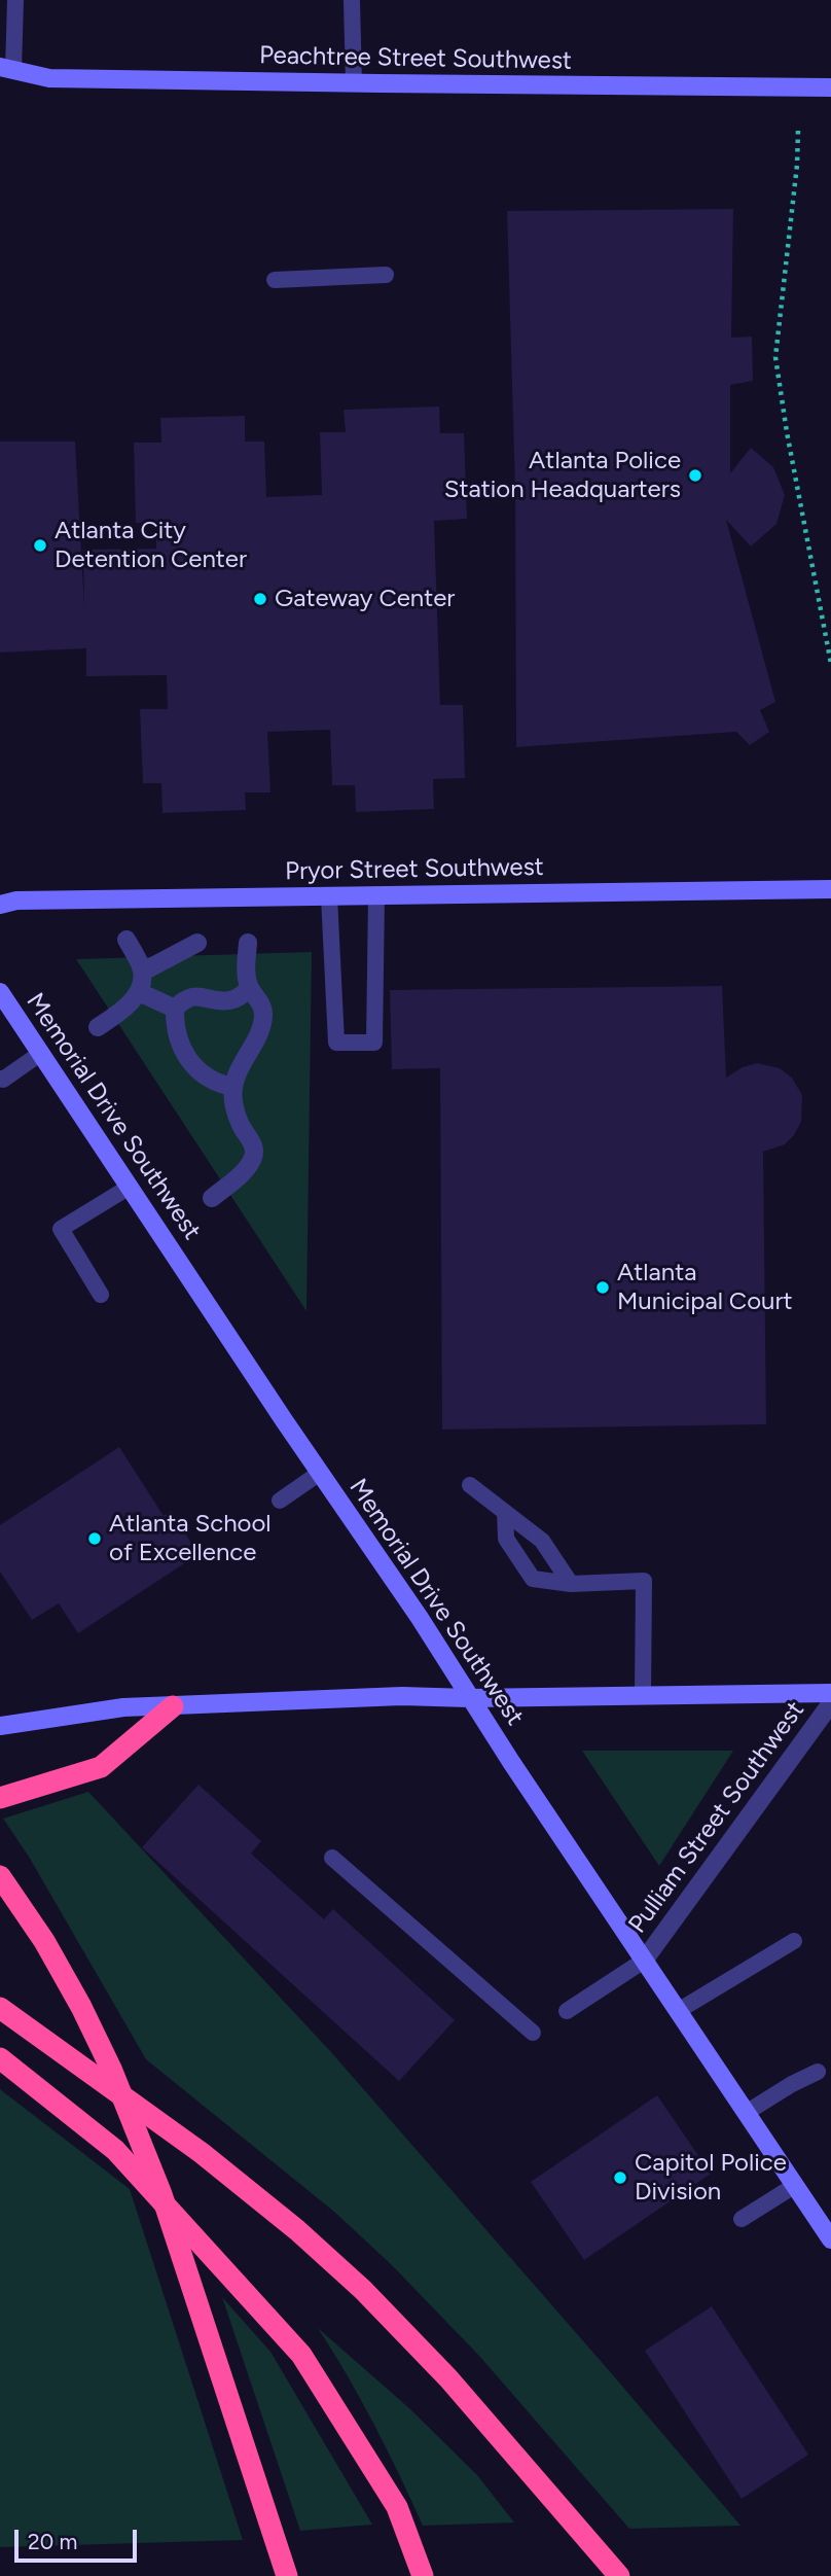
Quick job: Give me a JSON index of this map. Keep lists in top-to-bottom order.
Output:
{
  "streets": {
    "main road": ["Peachtree Street Southwest", "Pryor Street Southwest", "Memorial Drive Southwest"],
    "street": ["Pulliam Street Southwest"]
  },
  "crossings": [
    ["Memorial Drive Southwest", "Pulliam Street Southwest"]
  ],
  "places": [
    "Atlanta Police Station Headquarters",
    "Atlanta City Detention Center",
    "Gateway Center",
    "Atlanta Municipal Court",
    "Atlanta School of Excellence",
    "Capitol Police Division"
  ],
  "scale_bar": "20 m"
}
